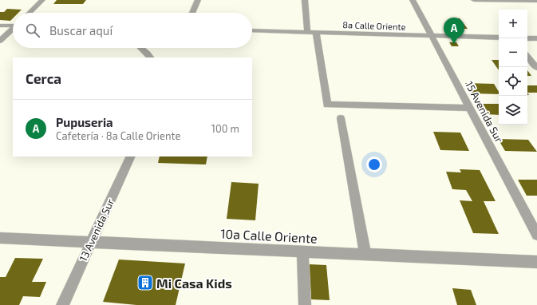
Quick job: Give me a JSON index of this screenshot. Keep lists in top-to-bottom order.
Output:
{
  "streets": {
    "street": [
      "8a Calle Oriente",
      "15 Avenida Sur",
      "13 Avenida Sur",
      "10a Calle Oriente"
    ]
  },
  "crossings": [
    ["8a Calle Oriente", "15 Avenida Sur"],
    ["13 Avenida Sur", "10a Calle Oriente"]
  ],
  "places": {
    "building": ["Mi Casa Kids"]
  },
  "page": {
    "map_buttons": ["+", "−"],
    "search": "Buscar aquí",
    "pins": "A",
    "heading": "Cerca",
    "list": [
      {
        "mark": "A",
        "name": "Pupuseria",
        "note": "Cafetería · 8a Calle Oriente",
        "value": "100 m"
      }
    ]
  }
}
